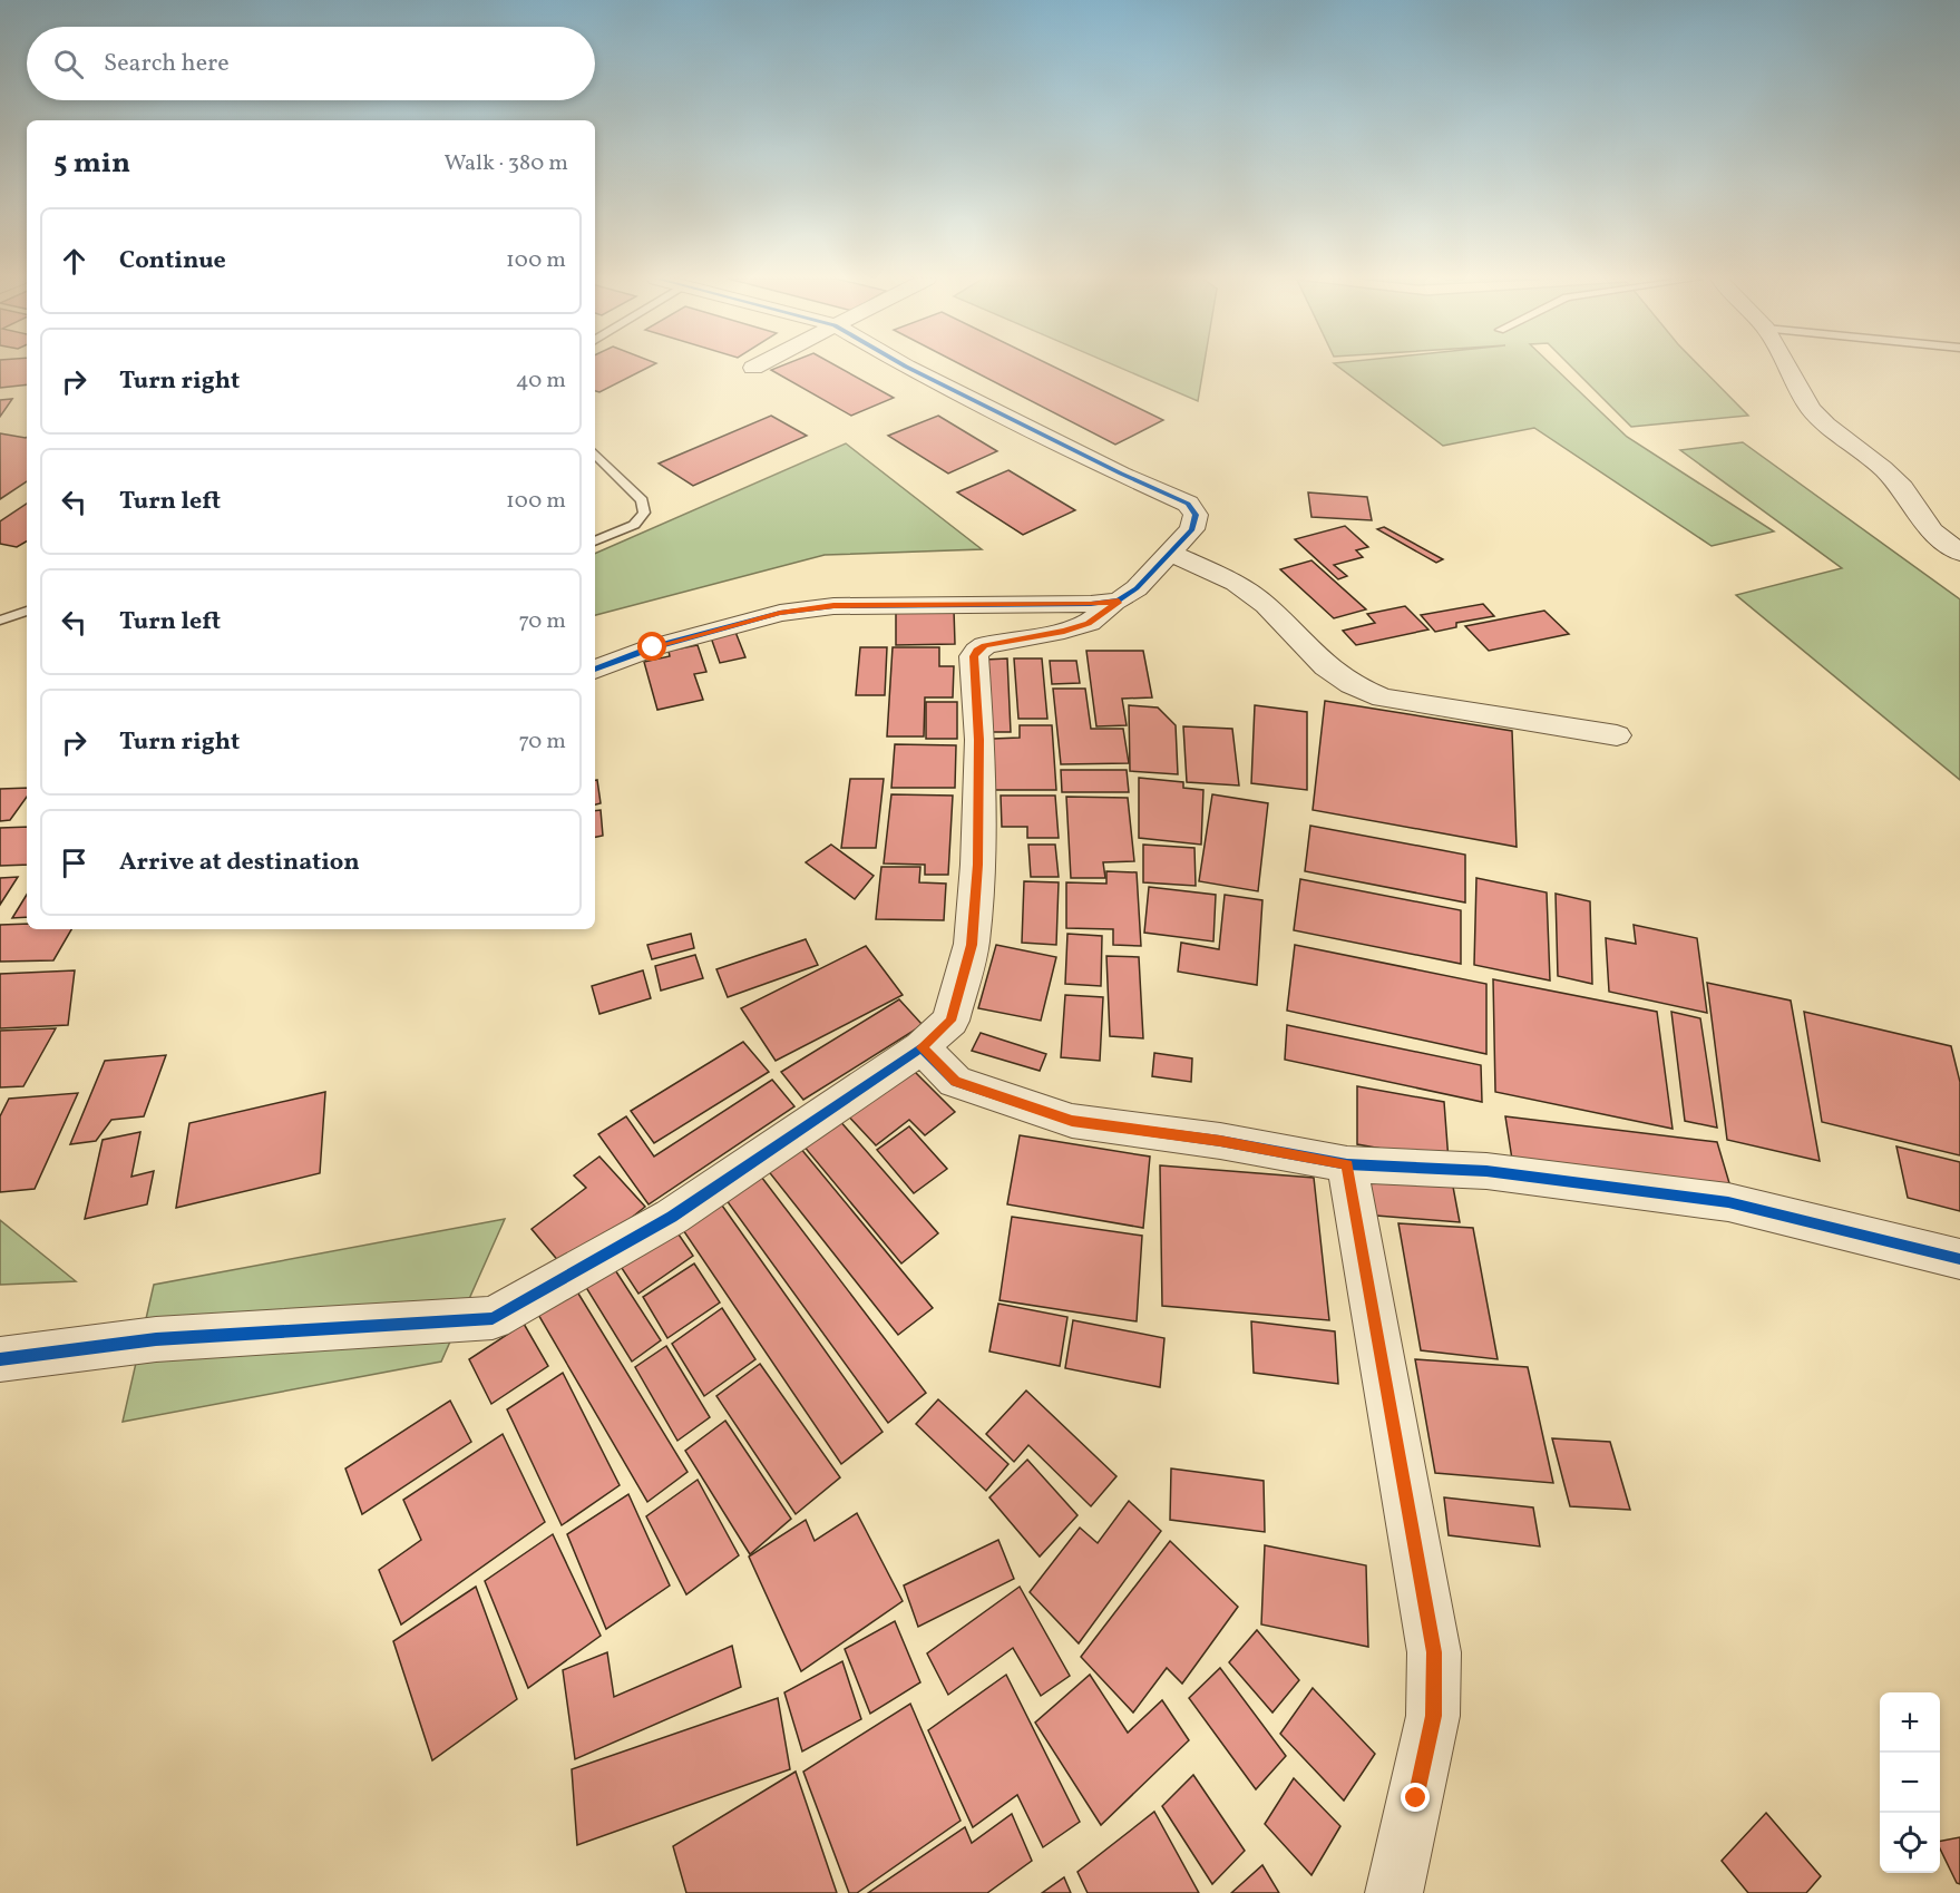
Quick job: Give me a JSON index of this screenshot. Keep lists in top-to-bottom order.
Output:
{
  "page": {
    "search": "Search here",
    "heading": ["5 min", "Walk · 380 m"],
    "list": [
      ["Continue", "100 m"],
      ["Turn right", "40 m"],
      ["Turn left", "100 m"],
      ["Turn left", "70 m"],
      ["Turn right", "70 m"],
      "Arrive at destination"
    ],
    "map_buttons": ["+", "−"]
  }
}
